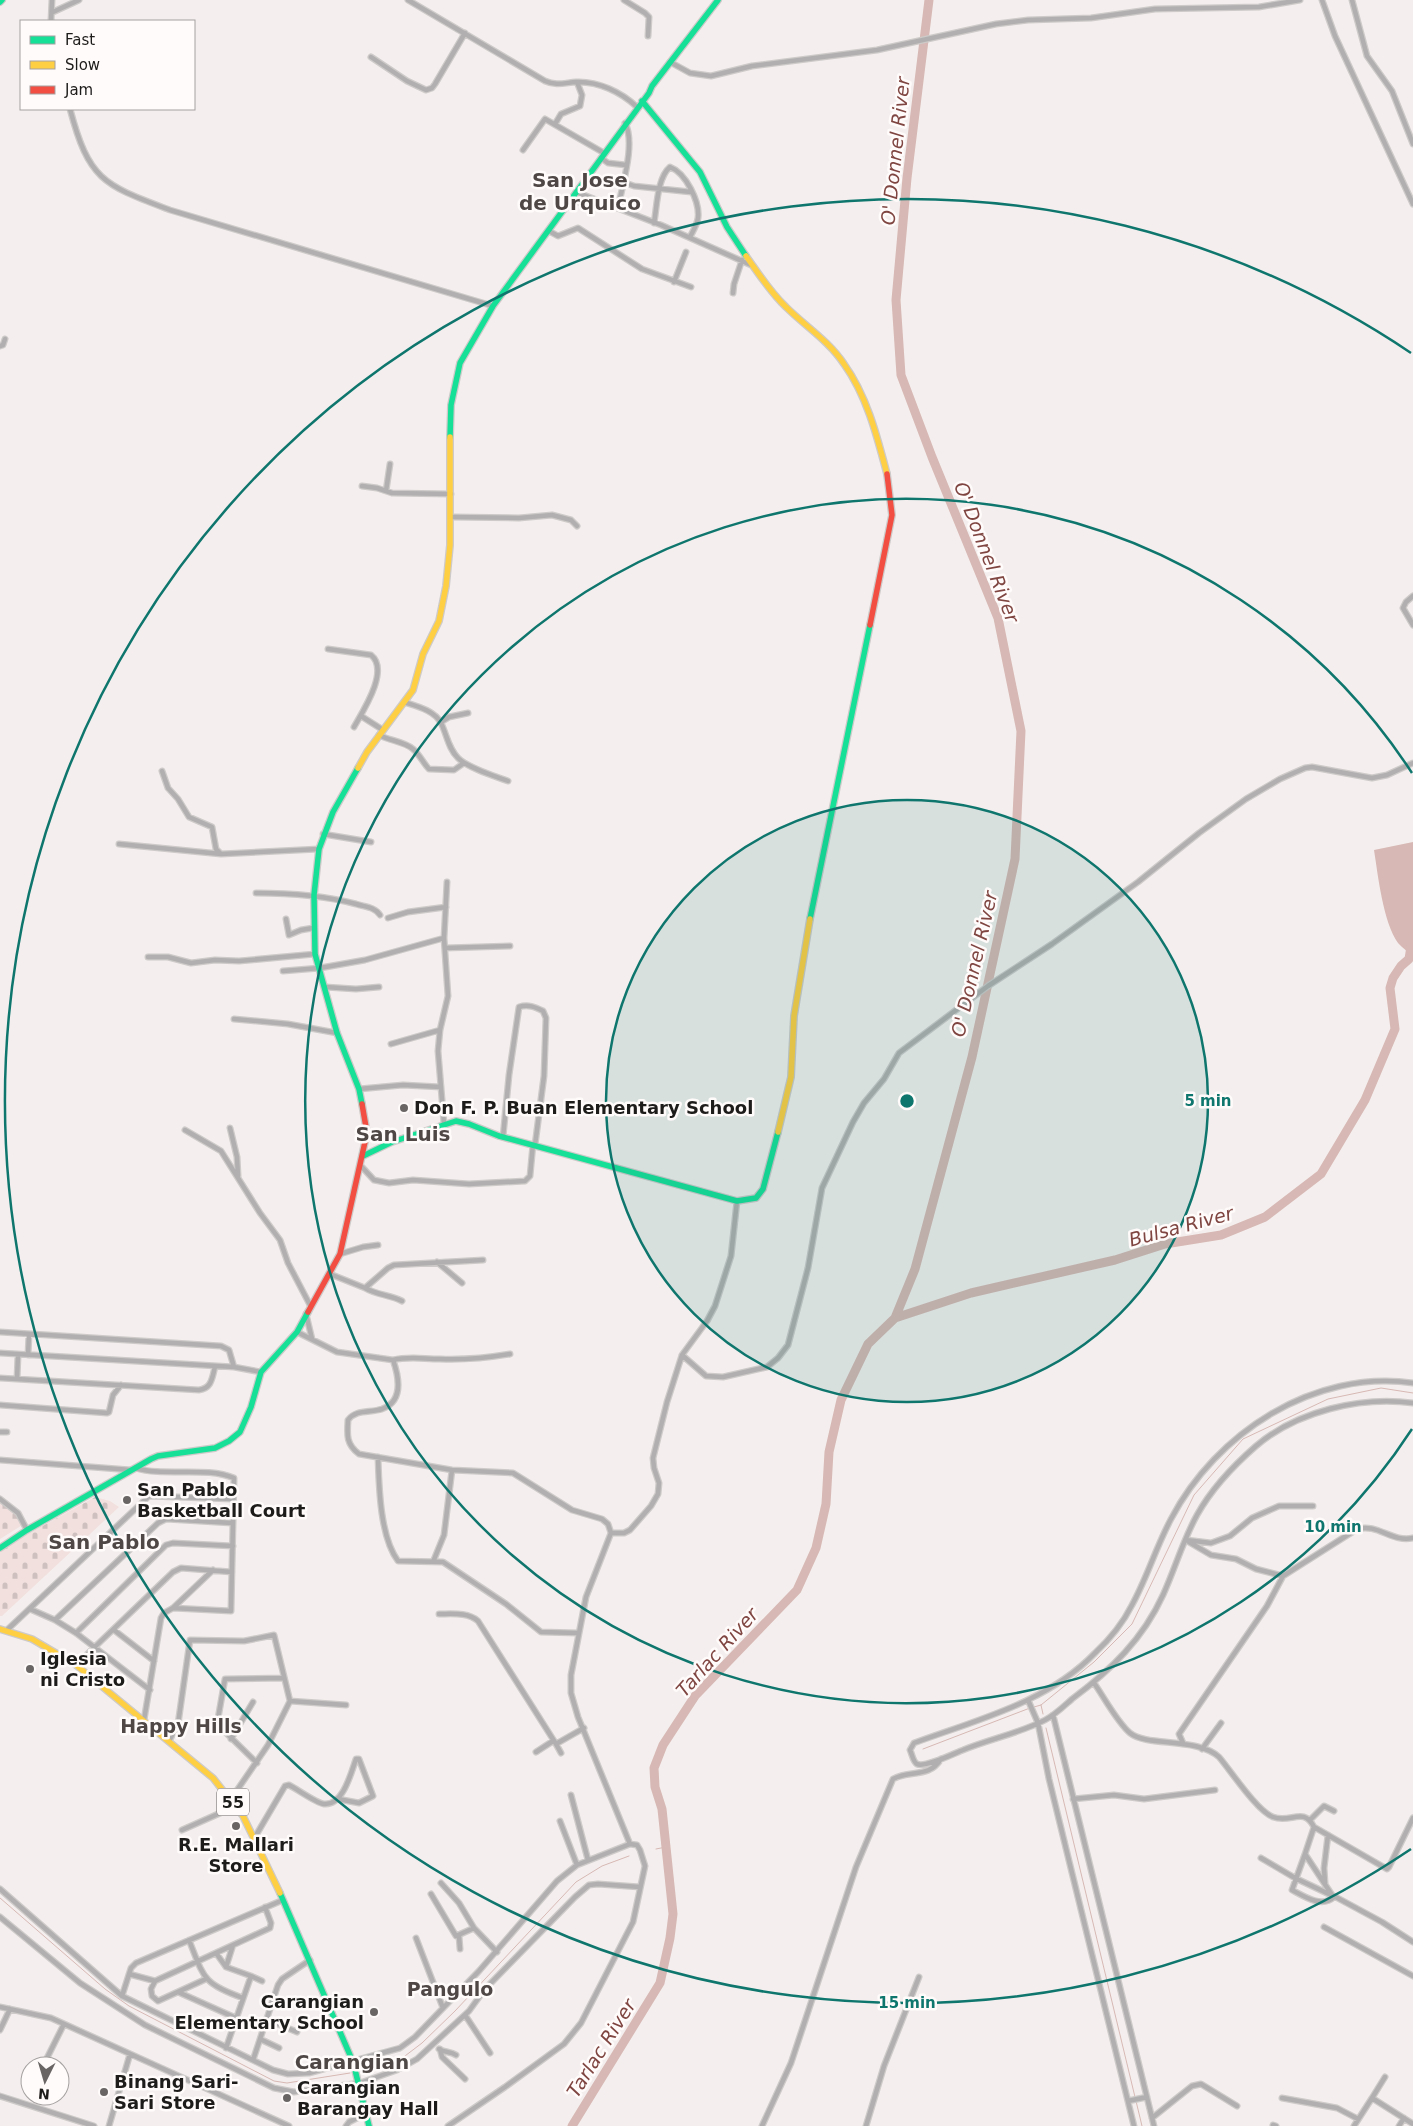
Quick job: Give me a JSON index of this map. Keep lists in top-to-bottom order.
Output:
{
  "streets": {
    "main road": ["55"]
  },
  "districts": [
    "San Jose de Urquico",
    "San Luis",
    "San Pablo",
    "Happy Hills",
    "Pangulo",
    "Carangian"
  ],
  "water": ["O' Donnel River", "Bulsa River", "Tarlac River"],
  "places": [
    "Don F. P. Buan Elementary School",
    "San Pablo Basketball Court",
    "Iglesia ni Cristo",
    "R.E. Mallari Store",
    "Carangian Elementary School",
    "Binang Sari- Sari Store",
    "Carangian Barangay Hall"
  ],
  "legend": ["Fast", "Slow", "Jam"],
  "north": "bottom",
  "rings": ["5 min", "10 min", "15 min"]
}
